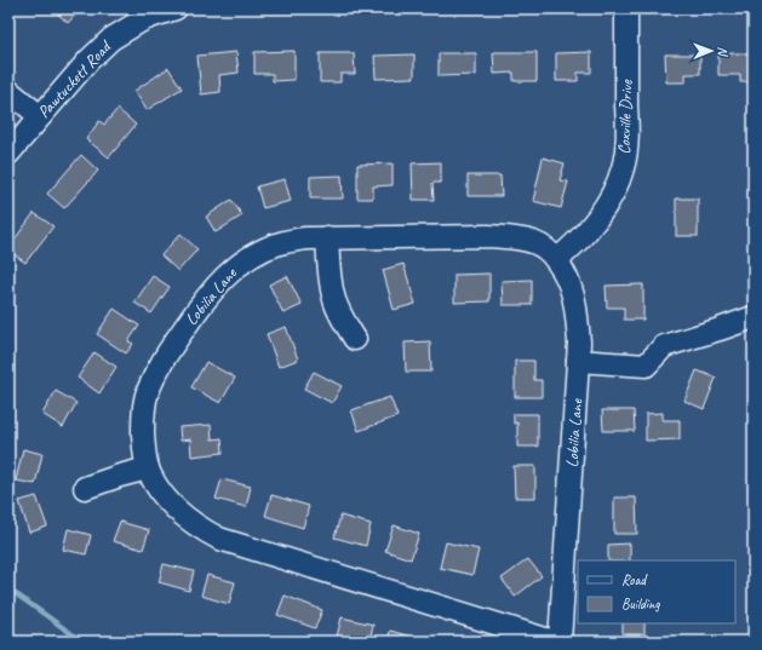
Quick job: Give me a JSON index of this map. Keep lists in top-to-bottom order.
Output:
{
  "streets": {
    "street": ["Pawtuckett Road", "Coxville Drive", "Lobilia Lane"]
  },
  "crossings": [
    ["Coxville Drive", "Lobilia Lane"]
  ],
  "legend": ["Road", "Building"],
  "north": "right"
}
